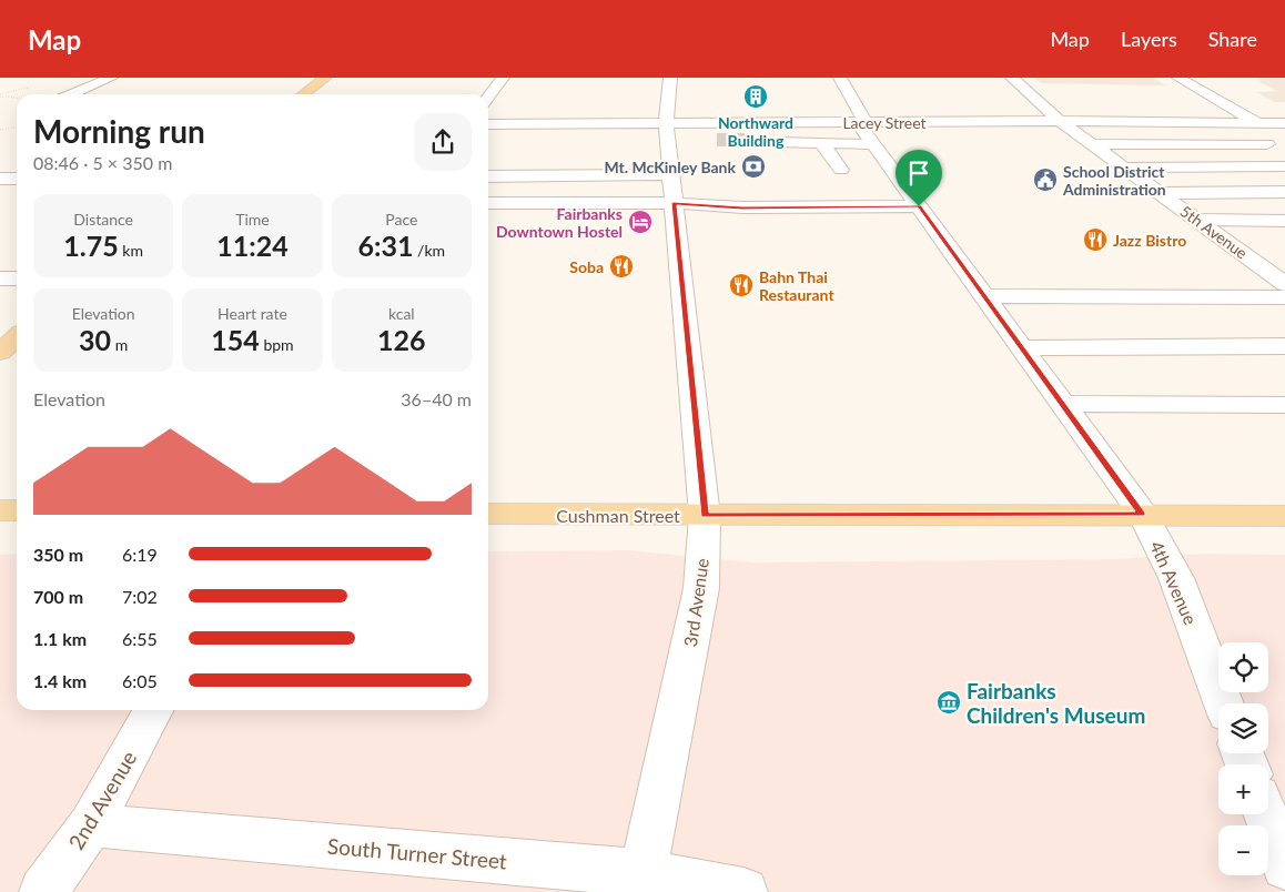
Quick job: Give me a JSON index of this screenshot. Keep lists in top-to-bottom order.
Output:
{
  "streets": {
    "main road": ["Cushman Street"],
    "street": [
      "Lacey Street",
      "5th Avenue",
      "4th Avenue",
      "3rd Avenue",
      "2nd Avenue",
      "South Turner Street"
    ]
  },
  "crossings": [
    ["Lacey Street", "5th Avenue"],
    ["Lacey Street", "4th Avenue"],
    ["Lacey Street", "3rd Avenue"],
    ["Cushman Street", "4th Avenue"],
    ["Cushman Street", "3rd Avenue"],
    ["3rd Avenue", "South Turner Street"],
    ["2nd Avenue", "South Turner Street"]
  ],
  "places": {
    "building": ["Northward Building"],
    "bank": ["Mt. McKinley Bank"],
    "public building": ["School District Administration"],
    "hotel": ["Fairbanks Downtown Hostel"],
    "restaurant": ["Jazz Bistro", "Soba", "Bahn Thai Restaurant"],
    "museum": ["Fairbanks Children's Museum"]
  },
  "page": {
    "header": "Map",
    "nav": ["Map", "Layers", "Share"],
    "heading": ["Morning run", "08:46 · 5 × 350 m"],
    "stats": [
      ["Distance", "1.75 km"],
      ["Time", "11:24"],
      ["Pace", "6:31 /km"],
      ["Elevation", "30 m"],
      ["Heart rate", "154 bpm"],
      ["kcal", "126"]
    ],
    "chart": ["Elevation", "36–40 m"],
    "list": [
      {
        "name": "350 m",
        "note": "6:19"
      },
      {
        "name": "700 m",
        "note": "7:02"
      },
      {
        "name": "1.1 km",
        "note": "6:55"
      },
      {
        "name": "1.4 km",
        "note": "6:05"
      }
    ],
    "map_buttons": ["+", "−"]
  }
}
